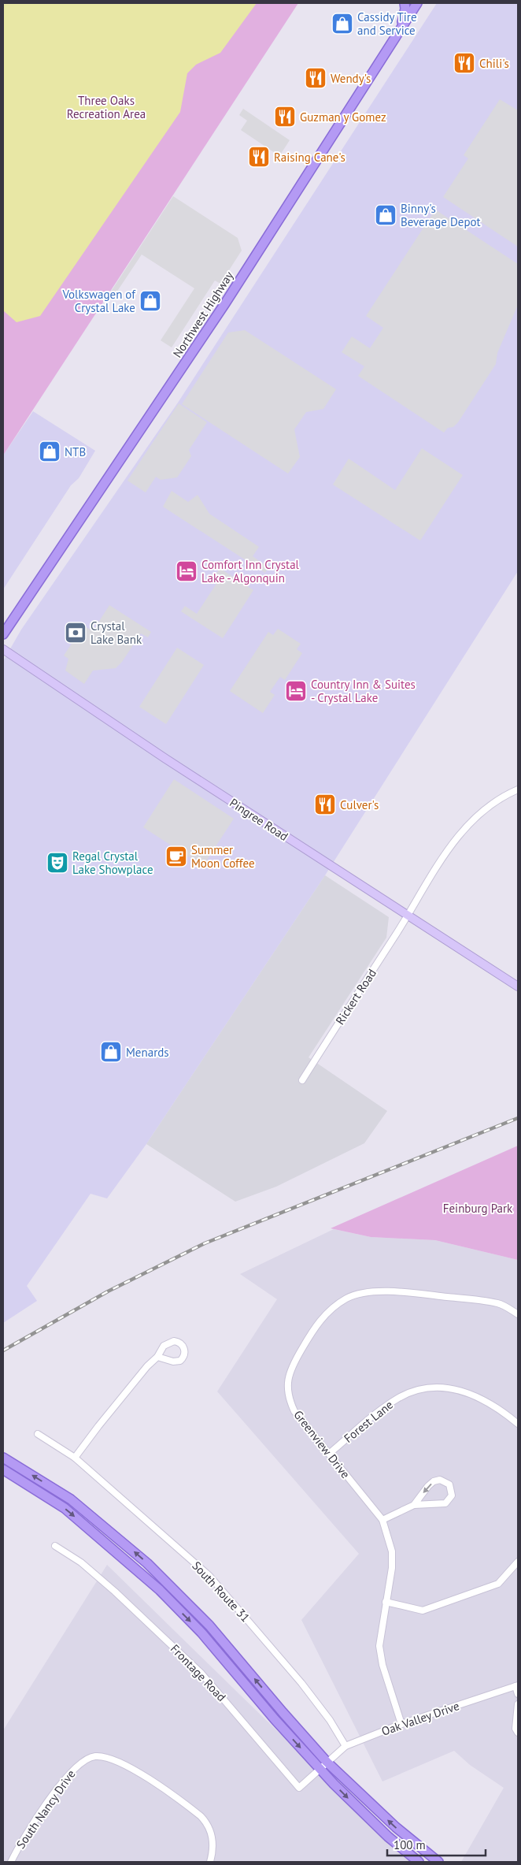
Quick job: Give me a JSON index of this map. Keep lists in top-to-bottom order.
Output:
{
  "streets": {
    "main road": ["Northwest Highway"],
    "street": [
      "Pingree Road",
      "Rickert Road",
      "Forest Lane",
      "Greenview Drive",
      "South Route 31",
      "Frontage Road",
      "Oak Valley Drive",
      "South Nancy Drive"
    ]
  },
  "crossings": [
    ["Pingree Road", "Rickert Road"],
    ["Forest Lane", "Greenview Drive"],
    ["Greenview Drive", "Oak Valley Drive"],
    ["South Route 31", "Oak Valley Drive"],
    ["Frontage Road", "Oak Valley Drive"]
  ],
  "parks": ["Three Oaks Recreation Area", "Feinburg Park"],
  "places": {
    "shop": [
      "Cassidy Tire and Service",
      "Binny's Beverage Depot",
      "Volkswagen of Crystal Lake",
      "NTB",
      "Menards"
    ],
    "restaurant": [
      "Chili's",
      "Wendy's",
      "Guzman y Gomez",
      "Raising Cane's",
      "Culver's"
    ],
    "hotel": ["Comfort Inn Crystal Lake - Algonquin", "Country Inn & Suites - Crystal Lake"],
    "bank": ["Crystal Lake Bank"],
    "cafe": ["Summer Moon Coffee"],
    "theatre": ["Regal Crystal Lake Showplace"]
  },
  "scale_bar": "100 m"
}
